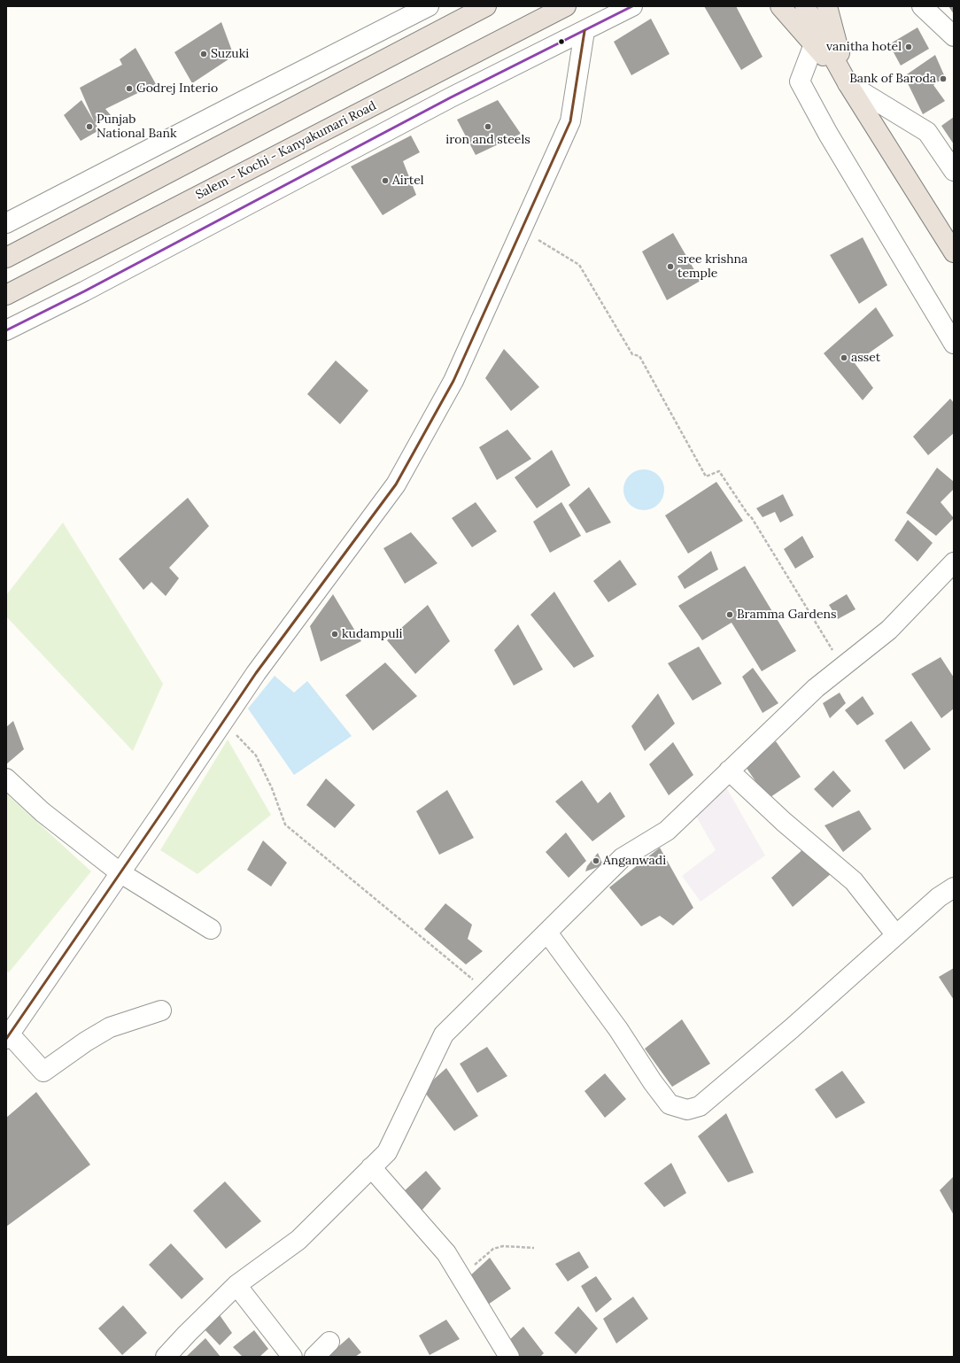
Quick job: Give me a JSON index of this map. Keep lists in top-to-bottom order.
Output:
{
  "streets": {
    "highway": ["Salem - Kochi - Kanyakumari Road"]
  },
  "places": [
    "vanitha hotel",
    "Suzuki",
    "Bank of Baroda",
    "Godrej Interio",
    "Punjab National Bank",
    "iron and steels",
    "Airtel",
    "sree krishna temple",
    "asset",
    "Bramma Gardens",
    "kudampuli",
    "Anganwadi"
  ]
}
